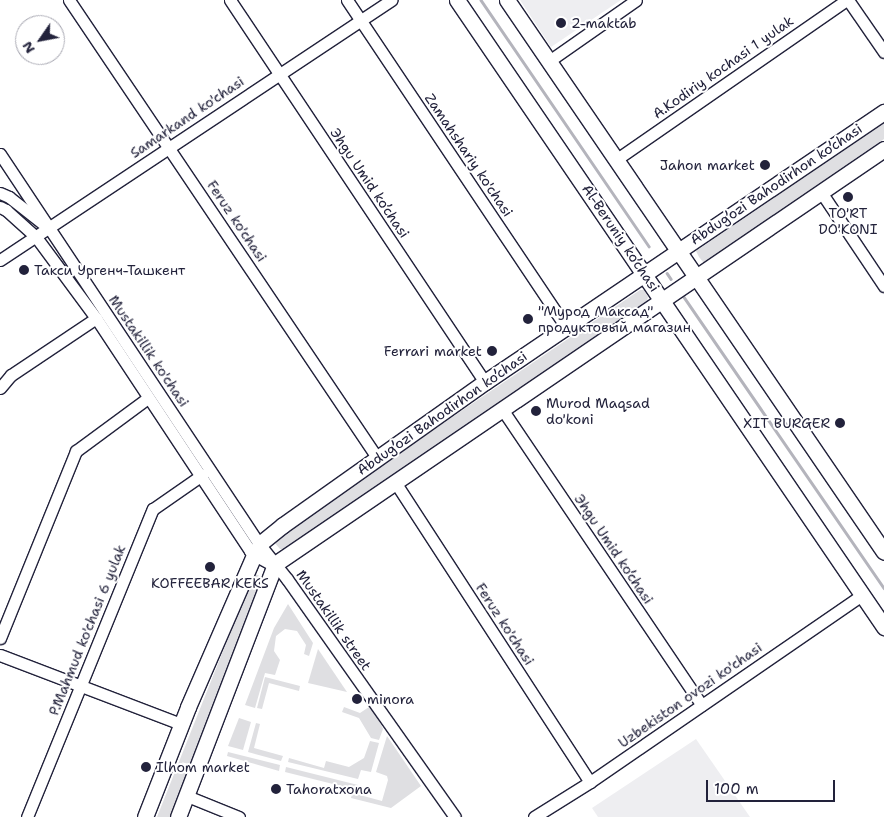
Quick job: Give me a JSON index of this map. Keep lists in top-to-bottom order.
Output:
{
  "streets": {
    "main road": ["Abdug’ozi Bahodirhon ko’chasi", "Al-Beruniy ko’chasi"],
    "street": [
      "A.Kodiriy kochasi 1 yulak",
      "Samarkand ko'chasi",
      "Zamahshariy ko'chasi",
      "Эhgu Umid ko’chasi",
      "Feruz ko'chasi",
      "Mustakillik ko'chasi",
      "Mustakillik street",
      "P.Mahmud ko'chasi 6 yulak",
      "Uzbekiston ovozi ko'chasi"
    ]
  },
  "crossings": [
    ["Samarkand ko'chasi", "Zamahshariy ko'chasi"],
    ["Samarkand ko'chasi", "Эhgu Umid ko’chasi"],
    ["Samarkand ko'chasi", "Feruz ko'chasi"],
    ["Samarkand ko'chasi", "Mustakillik ko'chasi"],
    ["Zamahshariy ko'chasi", "Abdug’ozi Bahodirhon ko’chasi"],
    ["Эhgu Umid ko’chasi", "Abdug’ozi Bahodirhon ko’chasi"],
    ["Эhgu Umid ko’chasi", "Uzbekiston ovozi ko'chasi"],
    ["Abdug’ozi Bahodirhon ko’chasi", "Feruz ko'chasi"],
    ["Abdug’ozi Bahodirhon ko’chasi", "Al-Beruniy ko’chasi"],
    ["Abdug’ozi Bahodirhon ko’chasi", "Mustakillik ko'chasi"],
    ["Feruz ko'chasi", "Uzbekiston ovozi ko'chasi"],
    ["Al-Beruniy ko’chasi", "Uzbekiston ovozi ko'chasi"],
    ["Mustakillik ko'chasi", "P.Mahmud ko'chasi 6 yulak"]
  ],
  "places": [
    "2-maktab",
    "Jahon market",
    "TO'RT DO'KONI",
    "Такси Ургенч-Ташкент",
    "\"Мурод Максад\" продуктовый магазин",
    "Ferrari market",
    "Murod Maqsad do'koni",
    "XIT BURGER",
    "KOFFEEBAR KEKS",
    "minora",
    "Ilhom market",
    "Tahoratxona"
  ],
  "scale_bar": "100 m",
  "north": "bottom left"
}
